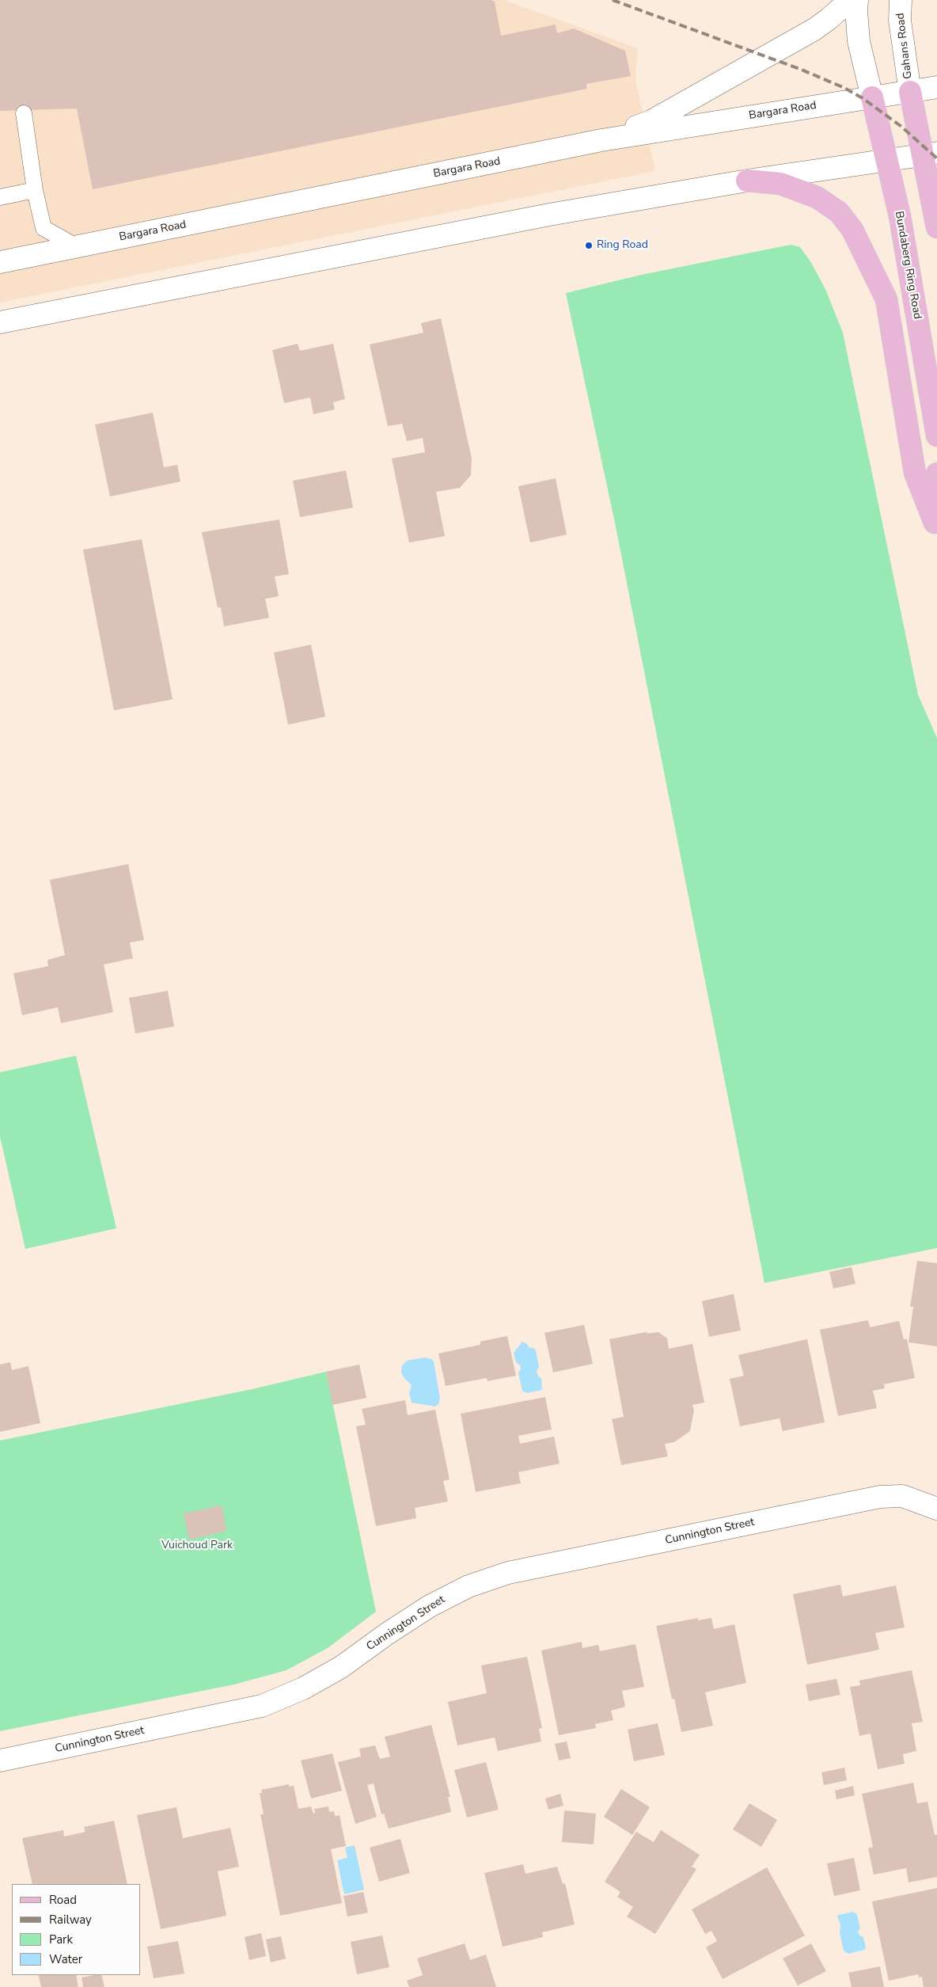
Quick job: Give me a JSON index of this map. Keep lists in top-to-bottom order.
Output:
{
  "streets": {
    "main road": [
      "Gahans Road",
      "Bargara Road",
      "Bundaberg Ring Road",
      "Cunnington Street"
    ]
  },
  "crossings": [
    ["Gahans Road", "Bargara Road"],
    ["Bargara Road", "Bundaberg Ring Road"]
  ],
  "parks": ["Vuichoud Park"],
  "places": ["Ring Road"],
  "legend": [
    "Road",
    "Railway",
    "Park",
    "Water"
  ]
}
